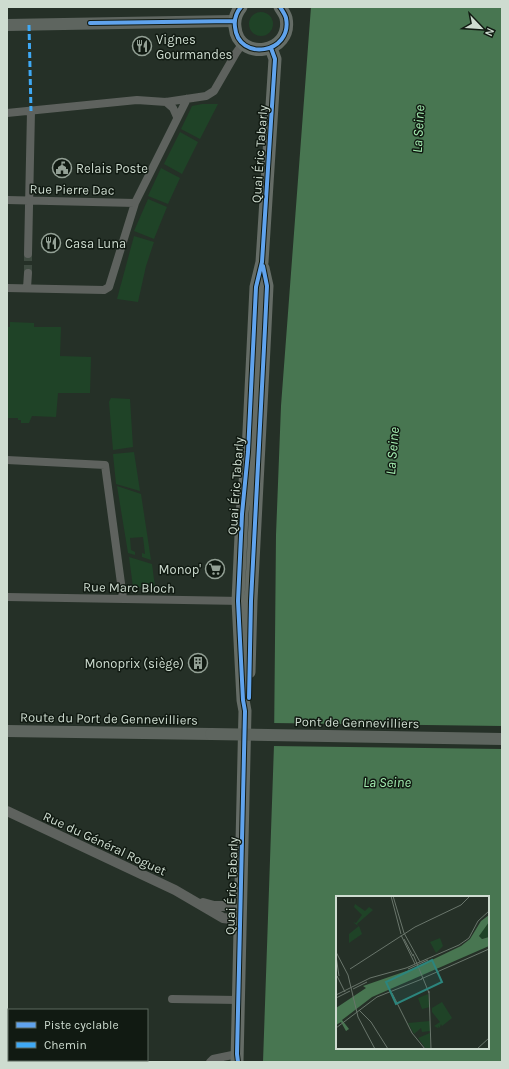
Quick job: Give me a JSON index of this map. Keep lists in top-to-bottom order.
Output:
{
  "streets": {
    "main road": ["Quai Éric Tabarly", "Route du Port de Gennevilliers", "Pont de Gennevilliers"],
    "street": ["Rue Pierre Dac", "Rue Marc Bloch", "Rue du Général Roguet"]
  },
  "crossings": [
    ["Quai Éric Tabarly", "Rue Marc Bloch"],
    ["Quai Éric Tabarly", "Rue du Général Roguet"],
    ["Route du Port de Gennevilliers", "Pont de Gennevilliers"]
  ],
  "water": ["La Seine"],
  "places": {
    "restaurant": ["Vignes Gourmandes", "Casa Luna"],
    "public building": ["Relais Poste"],
    "supermarket": ["Monop'"],
    "building": ["Monoprix (siège)"]
  },
  "legend": ["Piste cyclable", "Chemin"],
  "north": "bottom right"
}
